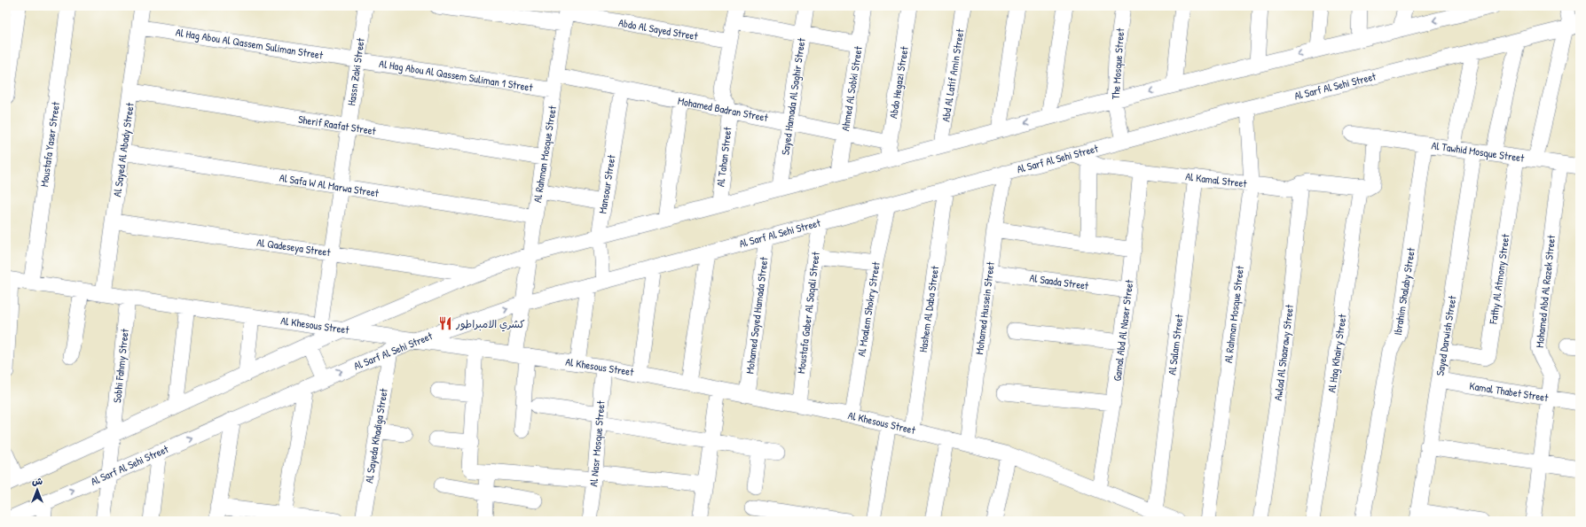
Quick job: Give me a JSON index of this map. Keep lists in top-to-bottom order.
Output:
{
  "streets": {
    "street": [
      "Abdo Al Sayed Street",
      "Al Hag Abou Al Qassem Suliman Street",
      "The Mosque Street",
      "Hassn Zaki Street",
      "Al Hag Abou Al Qassem Suliman 1 Street",
      "Abd Al Latif Amin Street",
      "Abdo Hegazi Street",
      "Al Sarf Al Sehi Street",
      "Ahmed Al Sobki Street",
      "Sayed Hamada Al Saghir Street",
      "Mohamed Badran Street",
      "Sherif Raafat Street",
      "Moustafa Yaser Street",
      "Al Sayed Al Abady Street",
      "Al Tawhid Mosque Street",
      "Al Rahman Mosque Street",
      "Al Tahan Street",
      "Al Kamal Street",
      "Mansour Street",
      "Al Safa W Al Marwa Street",
      "Al Qadeseya Street",
      "Fathy Al Atmony Street",
      "Al Saada Street",
      "Ibrahim Shalaby Street",
      "Mohamed Abd Al Razek Street",
      "Mohamed Hussein Street",
      "Al Moalem Shokry Street",
      "Hashem Al Daba Street",
      "Moustafa Gaber Al Saqali Street",
      "Mohamed Sayed Hamada Street",
      "Al Khesous Street",
      "Gamal Abd Al Naser Street",
      "Sayed Darwish Street",
      "Al Salam Street",
      "Awlad Al Shaarawy Street",
      "Al Hag Khairy Street",
      "Sobhi Fahmy Street",
      "Kamal Thabet Street",
      "Al Sayeda Khadiga Street",
      "Al Nasr Mosque Street"
    ]
  },
  "crossings": [
    ["Abdo Al Sayed Street", "Al Rahman Mosque Street"],
    ["Al Hag Abou Al Qassem Suliman Street", "Hassn Zaki Street"],
    ["Al Hag Abou Al Qassem Suliman Street", "Al Hag Abou Al Qassem Suliman 1 Street"],
    ["Al Hag Abou Al Qassem Suliman Street", "Al Sayed Al Abady Street"],
    ["The Mosque Street", "Al Sarf Al Sehi Street"],
    ["Hassn Zaki Street", "Al Hag Abou Al Qassem Suliman 1 Street"],
    ["Hassn Zaki Street", "Sherif Raafat Street"],
    ["Hassn Zaki Street", "Al Safa W Al Marwa Street"],
    ["Hassn Zaki Street", "Al Qadeseya Street"],
    ["Hassn Zaki Street", "Al Khesous Street"],
    ["Al Hag Abou Al Qassem Suliman 1 Street", "Al Rahman Mosque Street"],
    ["Abdo Hegazi Street", "Mohamed Badran Street"],
    ["Al Sarf Al Sehi Street", "Al Rahman Mosque Street"],
    ["Al Sarf Al Sehi Street", "Al Kamal Street"],
    ["Al Sarf Al Sehi Street", "Mansour Street"],
    ["Al Sarf Al Sehi Street", "Mohamed Hussein Street"],
    ["Al Sarf Al Sehi Street", "Al Moalem Shokry Street"],
    ["Al Sarf Al Sehi Street", "Hashem Al Daba Street"],
    ["Al Sarf Al Sehi Street", "Moustafa Gaber Al Saqali Street"],
    ["Al Sarf Al Sehi Street", "Mohamed Sayed Hamada Street"],
    ["Al Sarf Al Sehi Street", "Al Khesous Street"],
    ["Al Sarf Al Sehi Street", "Sobhi Fahmy Street"],
    ["Al Sarf Al Sehi Street", "Al Sayeda Khadiga Street"],
    ["Ahmed Al Sobki Street", "Mohamed Badran Street"],
    ["Sayed Hamada Al Saghir Street", "Mohamed Badran Street"],
    ["Mohamed Badran Street", "Al Rahman Mosque Street"],
    ["Mohamed Badran Street", "Al Tahan Street"],
    ["Mohamed Badran Street", "Mansour Street"],
    ["Sherif Raafat Street", "Al Sayed Al Abady Street"],
    ["Sherif Raafat Street", "Al Rahman Mosque Street"],
    ["Moustafa Yaser Street", "Al Khesous Street"],
    ["Al Sayed Al Abady Street", "Al Safa W Al Marwa Street"],
    ["Al Sayed Al Abady Street", "Al Qadeseya Street"],
    ["Al Sayed Al Abady Street", "Al Khesous Street"],
    ["Al Tawhid Mosque Street", "Fathy Al Atmony Street"],
    ["Al Tawhid Mosque Street", "Ibrahim Shalaby Street"],
    ["Al Tawhid Mosque Street", "Mohamed Abd Al Razek Street"],
    ["Al Tawhid Mosque Street", "Sayed Darwish Street"],
    ["Al Rahman Mosque Street", "Al Kamal Street"],
    ["Al Rahman Mosque Street", "Al Safa W Al Marwa Street"],
    ["Al Rahman Mosque Street", "Al Khesous Street"],
    ["Al Kamal Street", "Gamal Abd Al Naser Street"],
    ["Al Kamal Street", "Al Salam Street"],
    ["Al Kamal Street", "Awlad Al Shaarawy Street"],
    ["Al Kamal Street", "Al Hag Khairy Street"],
    ["Mansour Street", "Al Khesous Street"],
    ["Fathy Al Atmony Street", "Sayed Darwish Street"],
    ["Al Saada Street", "Mohamed Hussein Street"],
    ["Al Saada Street", "Gamal Abd Al Naser Street"],
    ["Mohamed Abd Al Razek Street", "Kamal Thabet Street"],
    ["Mohamed Hussein Street", "Al Khesous Street"],
    ["Al Moalem Shokry Street", "Al Khesous Street"],
    ["Hashem Al Daba Street", "Al Khesous Street"],
    ["Moustafa Gaber Al Saqali Street", "Al Khesous Street"],
    ["Mohamed Sayed Hamada Street", "Al Khesous Street"],
    ["Al Khesous Street", "Gamal Abd Al Naser Street"],
    ["Al Khesous Street", "Al Salam Street"],
    ["Al Khesous Street", "Sobhi Fahmy Street"],
    ["Al Khesous Street", "Al Nasr Mosque Street"],
    ["Sayed Darwish Street", "Kamal Thabet Street"]
  ],
  "places": {
    "restaurant": ["كشري الامبراطور"]
  },
  "north": "top"
}
